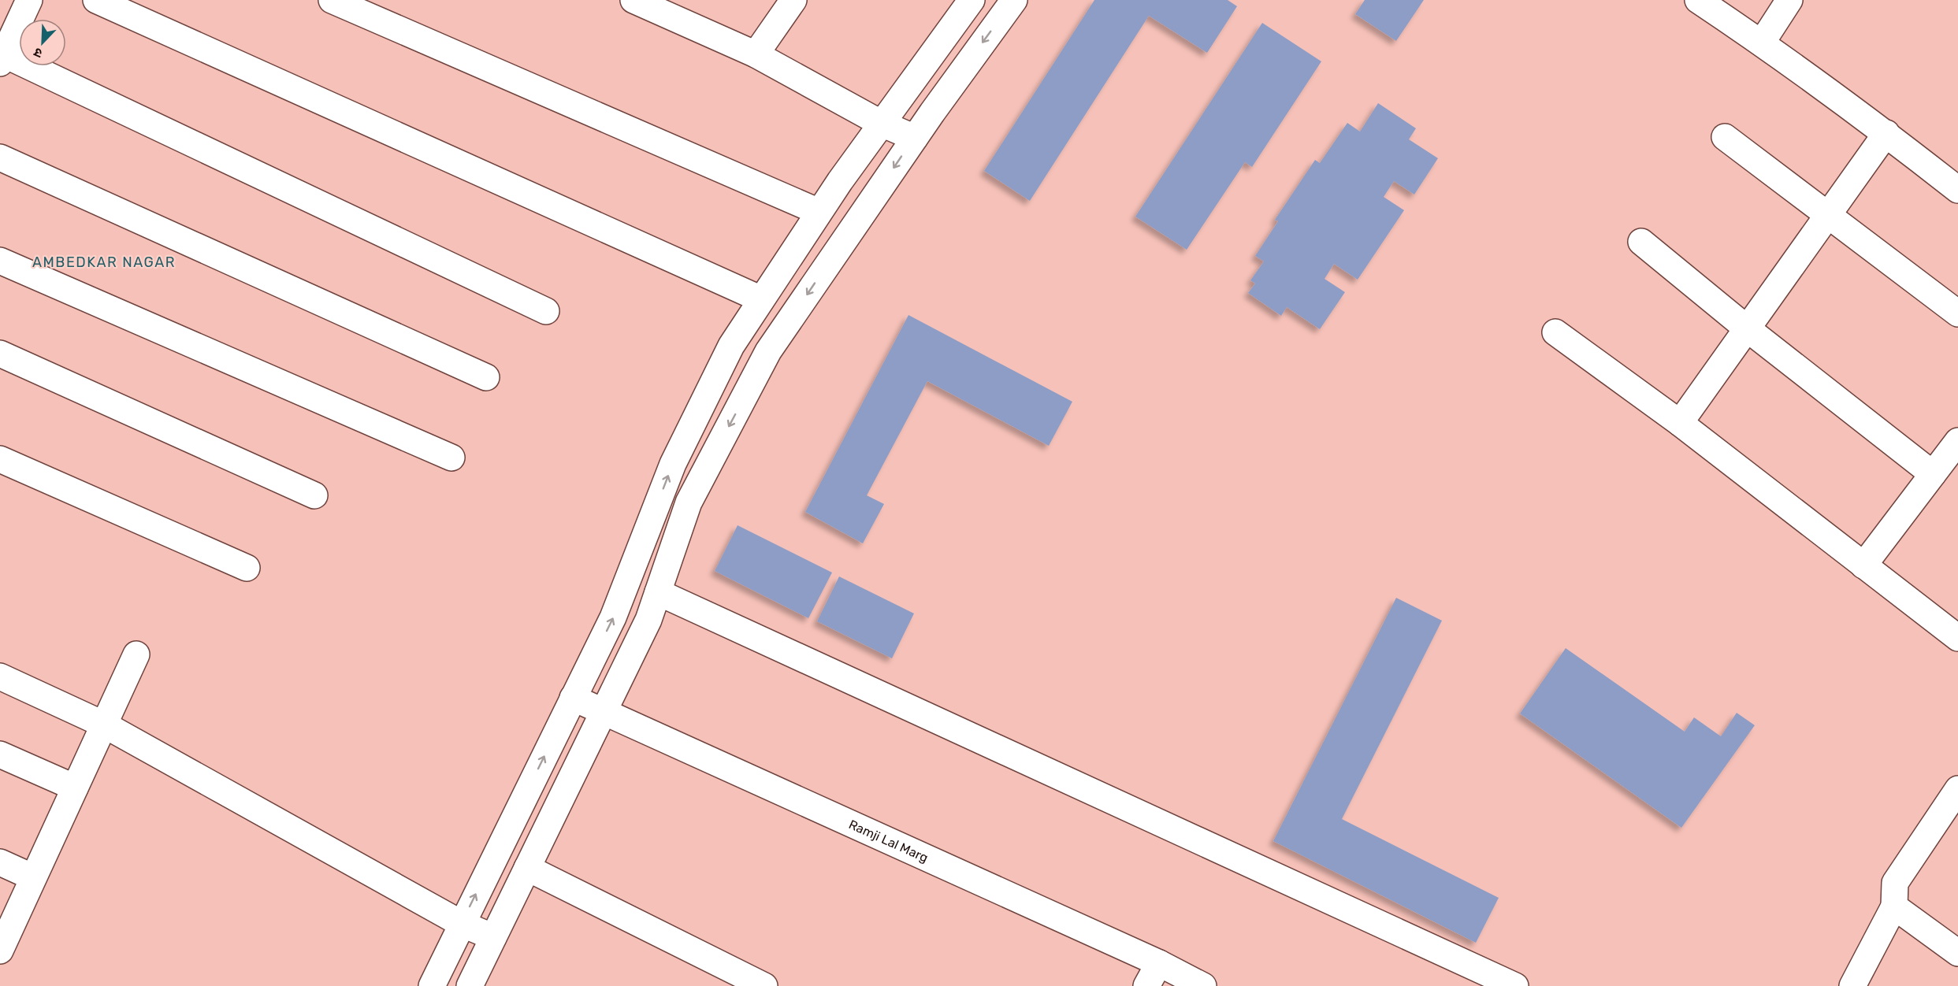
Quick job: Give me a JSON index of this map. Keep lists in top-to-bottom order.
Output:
{
  "streets": {
    "street": ["Ramji Lal Marg"]
  },
  "districts": ["AMBEDKAR NAGAR"],
  "north": "bottom left"
}
